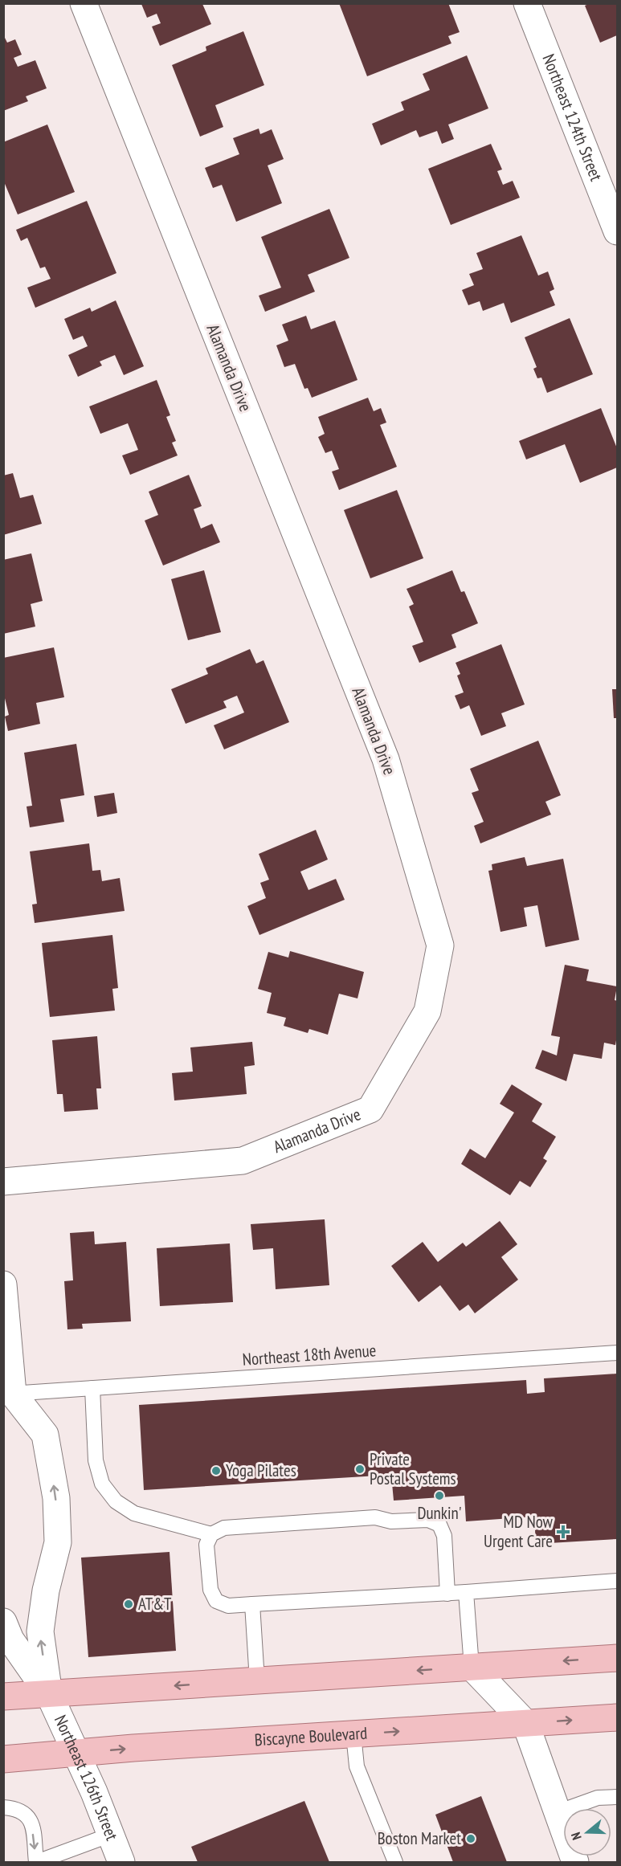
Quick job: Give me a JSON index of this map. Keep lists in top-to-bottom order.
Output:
{
  "streets": {
    "main road": ["Biscayne Boulevard"],
    "street": ["Northeast 124th Street", "Alamanda Drive", "Northeast 126th Street"],
    "lane": ["Northeast 18th Avenue"]
  },
  "crossings": [
    ["Biscayne Boulevard", "Northeast 126th Street"]
  ],
  "places": {
    "other": [
      "Private Postal Systems",
      "Yoga Pilates",
      "Dunkin'",
      "AT&T",
      "Boston Market"
    ],
    "health": ["MD Now Urgent Care"]
  },
  "north": "left"
}
